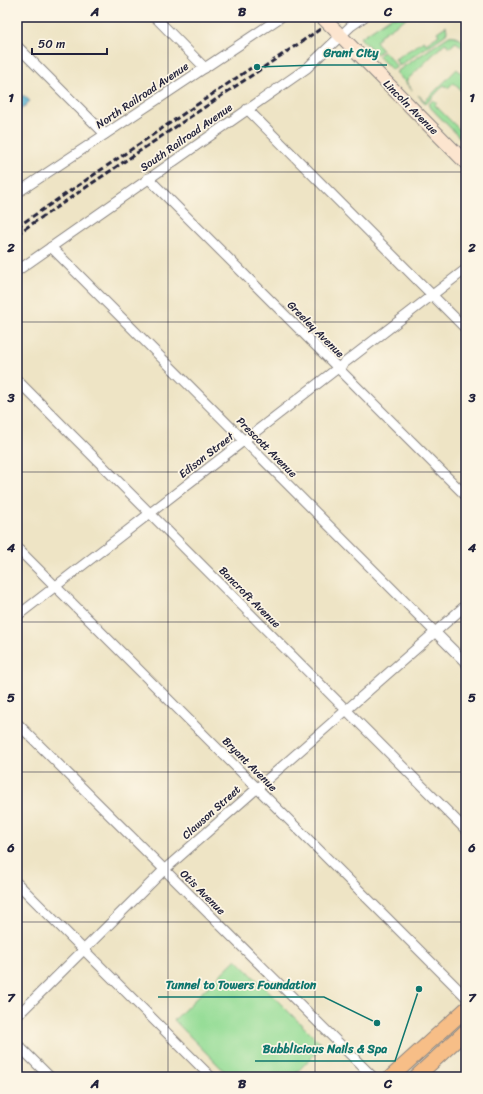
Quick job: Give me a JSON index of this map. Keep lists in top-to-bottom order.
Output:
{
  "streets": {
    "street": [
      "North Railroad Avenue",
      "Lincoln Avenue",
      "South Railroad Avenue",
      "Greeley Avenue",
      "Prescott Avenue",
      "Edison Street",
      "Bancroft Avenue",
      "Bryant Avenue",
      "Clawson Street",
      "Otis Avenue"
    ]
  },
  "crossings": [
    ["Lincoln Avenue", "South Railroad Avenue"],
    ["South Railroad Avenue", "Greeley Avenue"],
    ["South Railroad Avenue", "Prescott Avenue"],
    ["Greeley Avenue", "Edison Street"],
    ["Prescott Avenue", "Edison Street"],
    ["Prescott Avenue", "Clawson Street"],
    ["Edison Street", "Bancroft Avenue"],
    ["Edison Street", "Bryant Avenue"],
    ["Bancroft Avenue", "Clawson Street"],
    ["Bryant Avenue", "Clawson Street"],
    ["Clawson Street", "Otis Avenue"]
  ],
  "places": ["Grant City", "Bubblicious Nails & Spa", "Tunnel to Towers Foundation"],
  "scale_bar": "50 m",
  "grid": {
    "columns": ["A", "B", "C"],
    "rows": [
      "1",
      "2",
      "3",
      "4",
      "5",
      "6",
      "7"
    ]
  }
}
